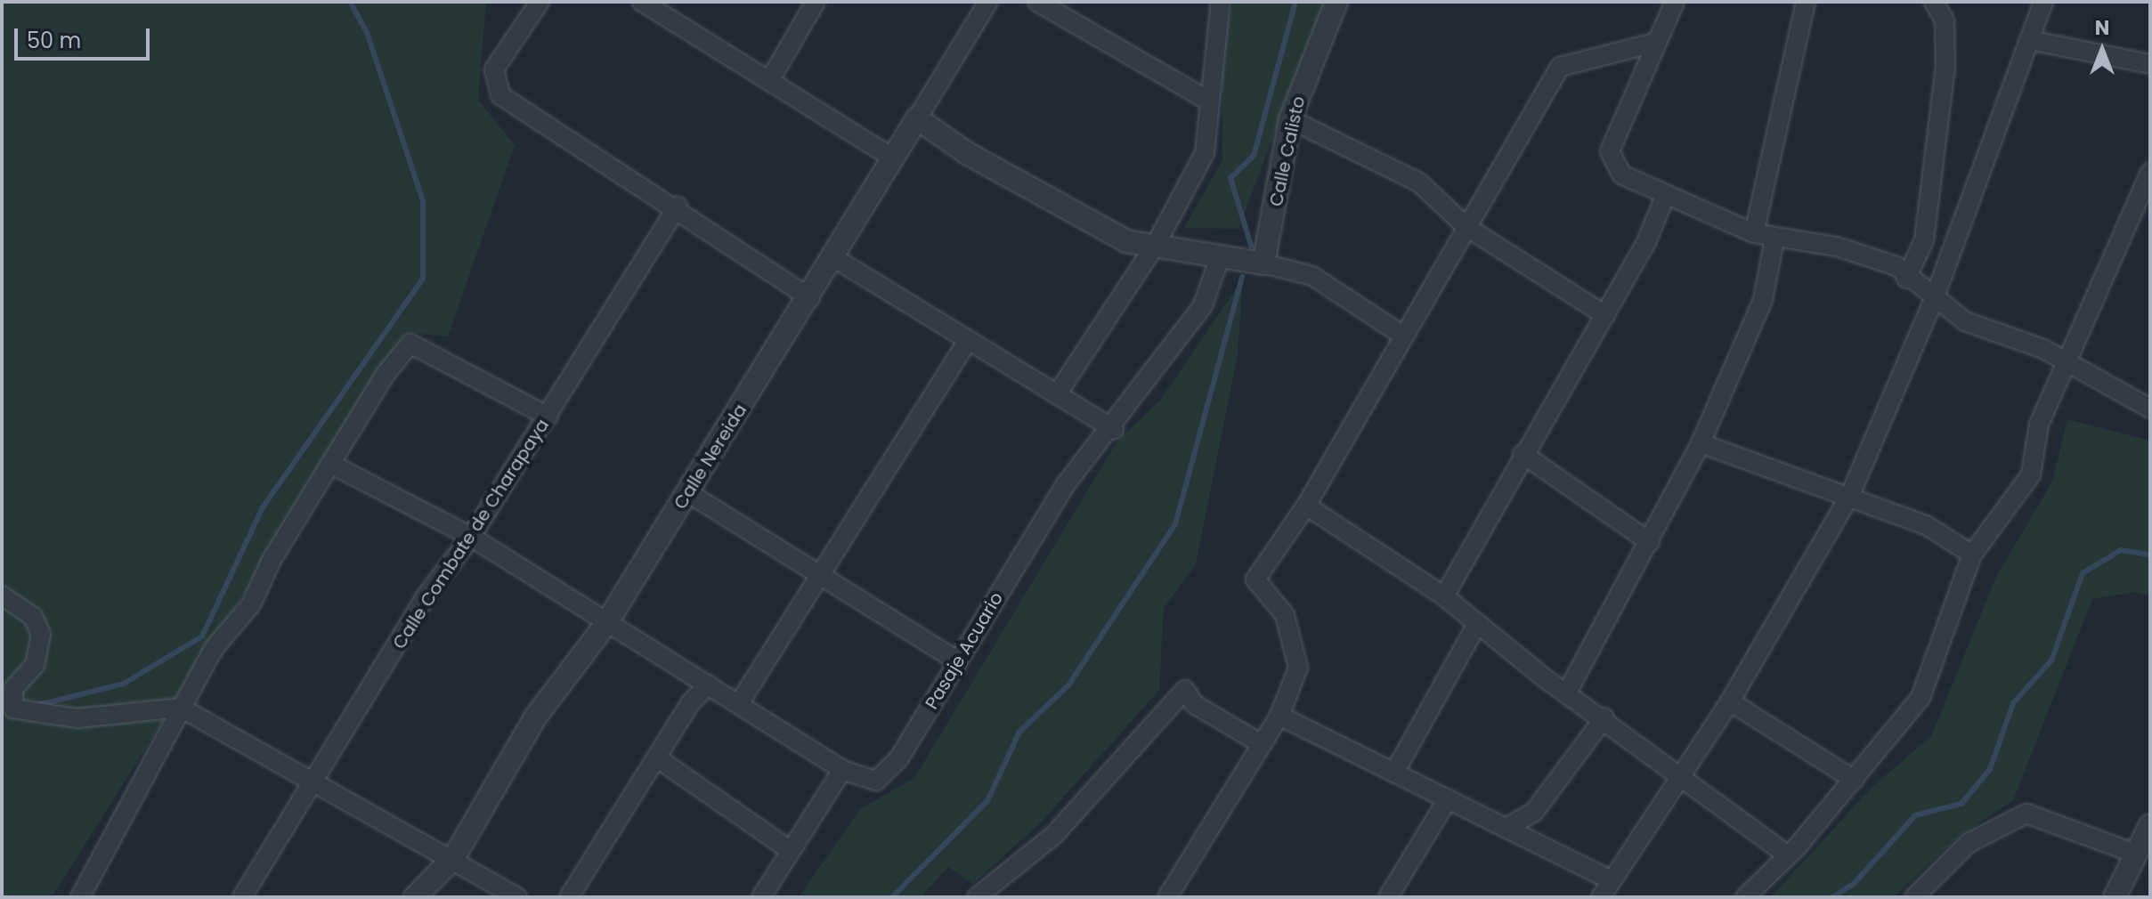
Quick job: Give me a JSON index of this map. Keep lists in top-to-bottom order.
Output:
{
  "streets": {
    "street": [
      "Calle Calisto",
      "Calle Nereida",
      "Calle Combate de Charapaya",
      "Pasaje Acuario"
    ]
  },
  "crossings": [
    ["Calle Nereida", "Pasaje Acuario"],
    ["Calle Combate de Charapaya", "Pasaje Acuario"]
  ],
  "scale_bar": "50 m",
  "north": "top"
}
